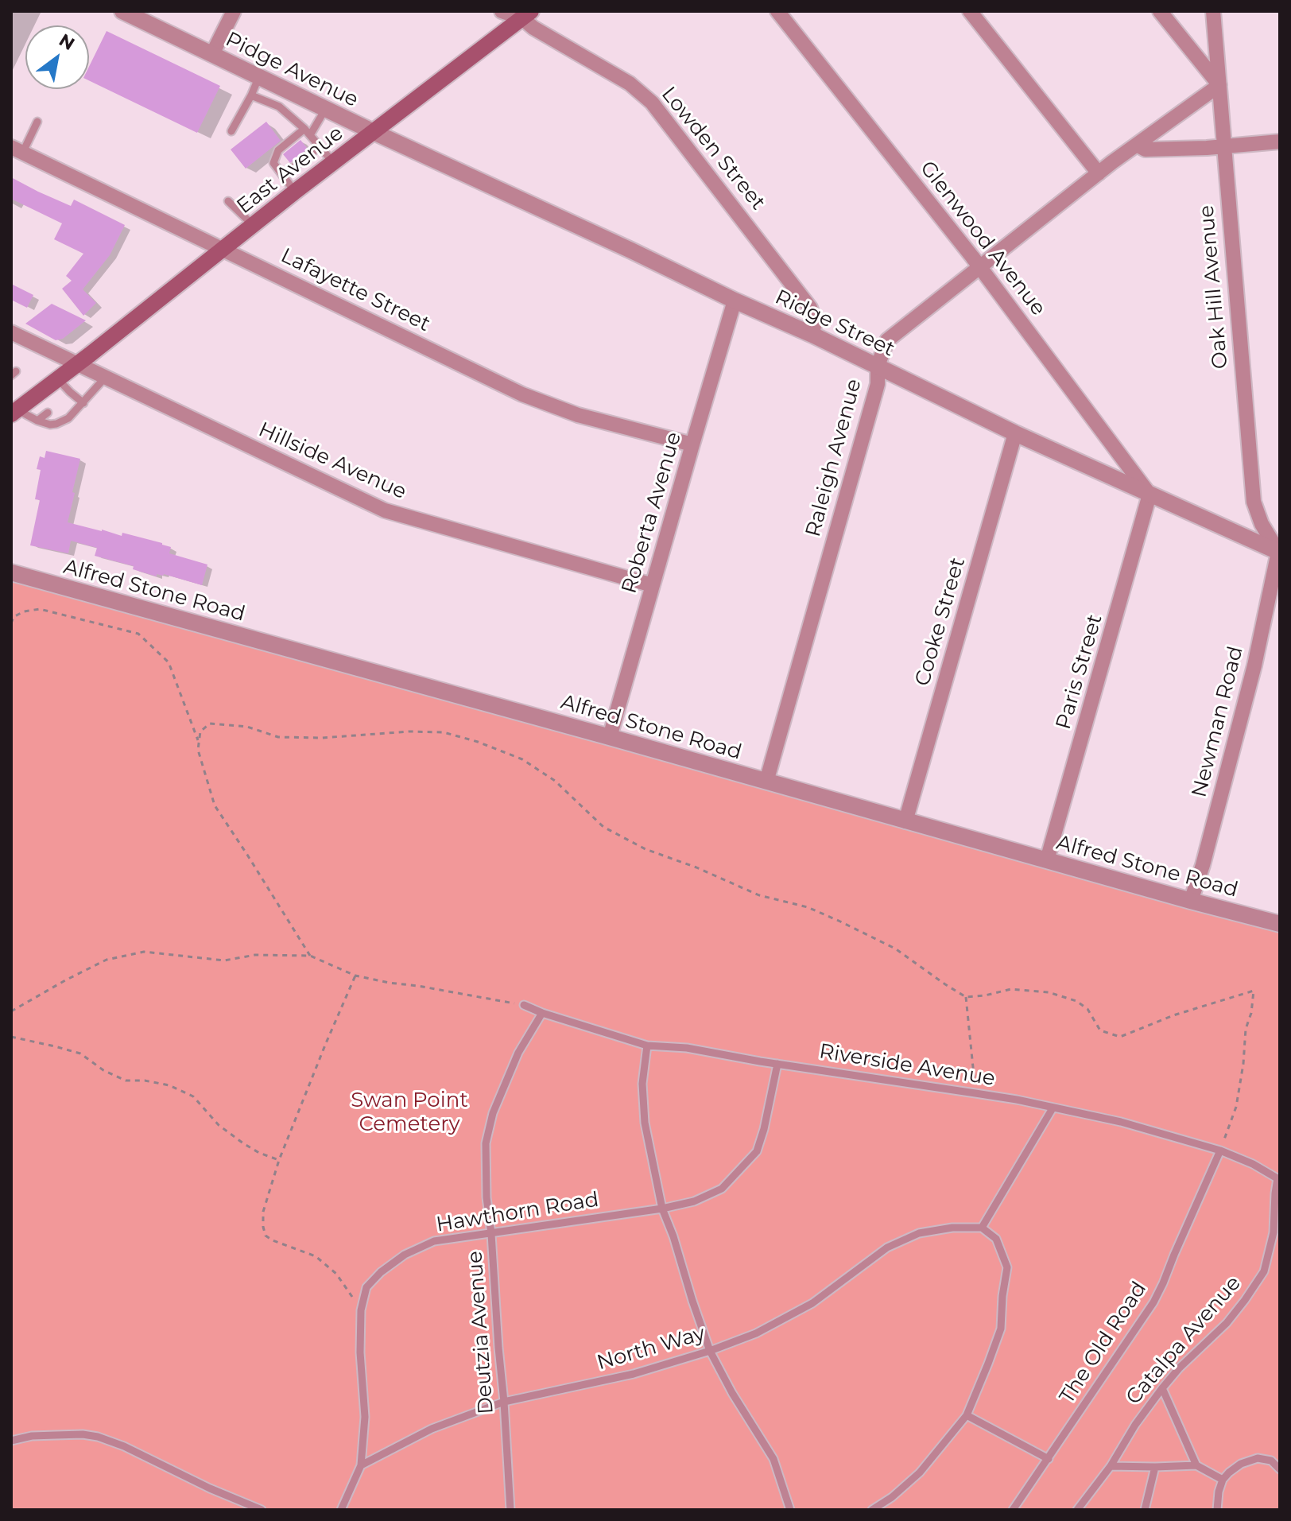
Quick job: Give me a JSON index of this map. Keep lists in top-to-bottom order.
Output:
{
  "streets": {
    "main road": ["East Avenue"],
    "street": [
      "Pidge Avenue",
      "Lowden Street",
      "Glenwood Avenue",
      "Oak Hill Avenue",
      "Lafayette Street",
      "Ridge Street",
      "Raleigh Avenue",
      "Hillside Avenue",
      "Roberta Avenue",
      "Alfred Stone Road",
      "Cooke Street",
      "Paris Street",
      "Newman Road"
    ],
    "lane": [
      "Riverside Avenue",
      "Hawthorn Road",
      "Deutzia Avenue",
      "Catalpa Avenue",
      "The Old Road",
      "North Way"
    ]
  },
  "crossings": [
    ["Pidge Avenue", "East Avenue"],
    ["Pidge Avenue", "Ridge Street"],
    ["Lowden Street", "East Avenue"],
    ["Lowden Street", "Ridge Street"],
    ["East Avenue", "Lafayette Street"],
    ["East Avenue", "Ridge Street"],
    ["East Avenue", "Hillside Avenue"],
    ["Glenwood Avenue", "Ridge Street"],
    ["Glenwood Avenue", "Raleigh Avenue"],
    ["Glenwood Avenue", "Paris Street"],
    ["Oak Hill Avenue", "Ridge Street"],
    ["Oak Hill Avenue", "Raleigh Avenue"],
    ["Oak Hill Avenue", "Newman Road"],
    ["Lafayette Street", "Roberta Avenue"],
    ["Ridge Street", "Raleigh Avenue"],
    ["Ridge Street", "Roberta Avenue"],
    ["Ridge Street", "Cooke Street"],
    ["Ridge Street", "Paris Street"],
    ["Ridge Street", "Newman Road"],
    ["Raleigh Avenue", "Alfred Stone Road"],
    ["Hillside Avenue", "Roberta Avenue"],
    ["Roberta Avenue", "Alfred Stone Road"],
    ["Alfred Stone Road", "Cooke Street"],
    ["Alfred Stone Road", "Paris Street"],
    ["Alfred Stone Road", "Newman Road"],
    ["Riverside Avenue", "Hawthorn Road"],
    ["Riverside Avenue", "Deutzia Avenue"],
    ["Riverside Avenue", "Catalpa Avenue"],
    ["Riverside Avenue", "The Old Road"],
    ["Hawthorn Road", "Deutzia Avenue"],
    ["Hawthorn Road", "North Way"],
    ["Deutzia Avenue", "North Way"]
  ],
  "parks": ["Swan Point Cemetery"],
  "north": "top right"
}
